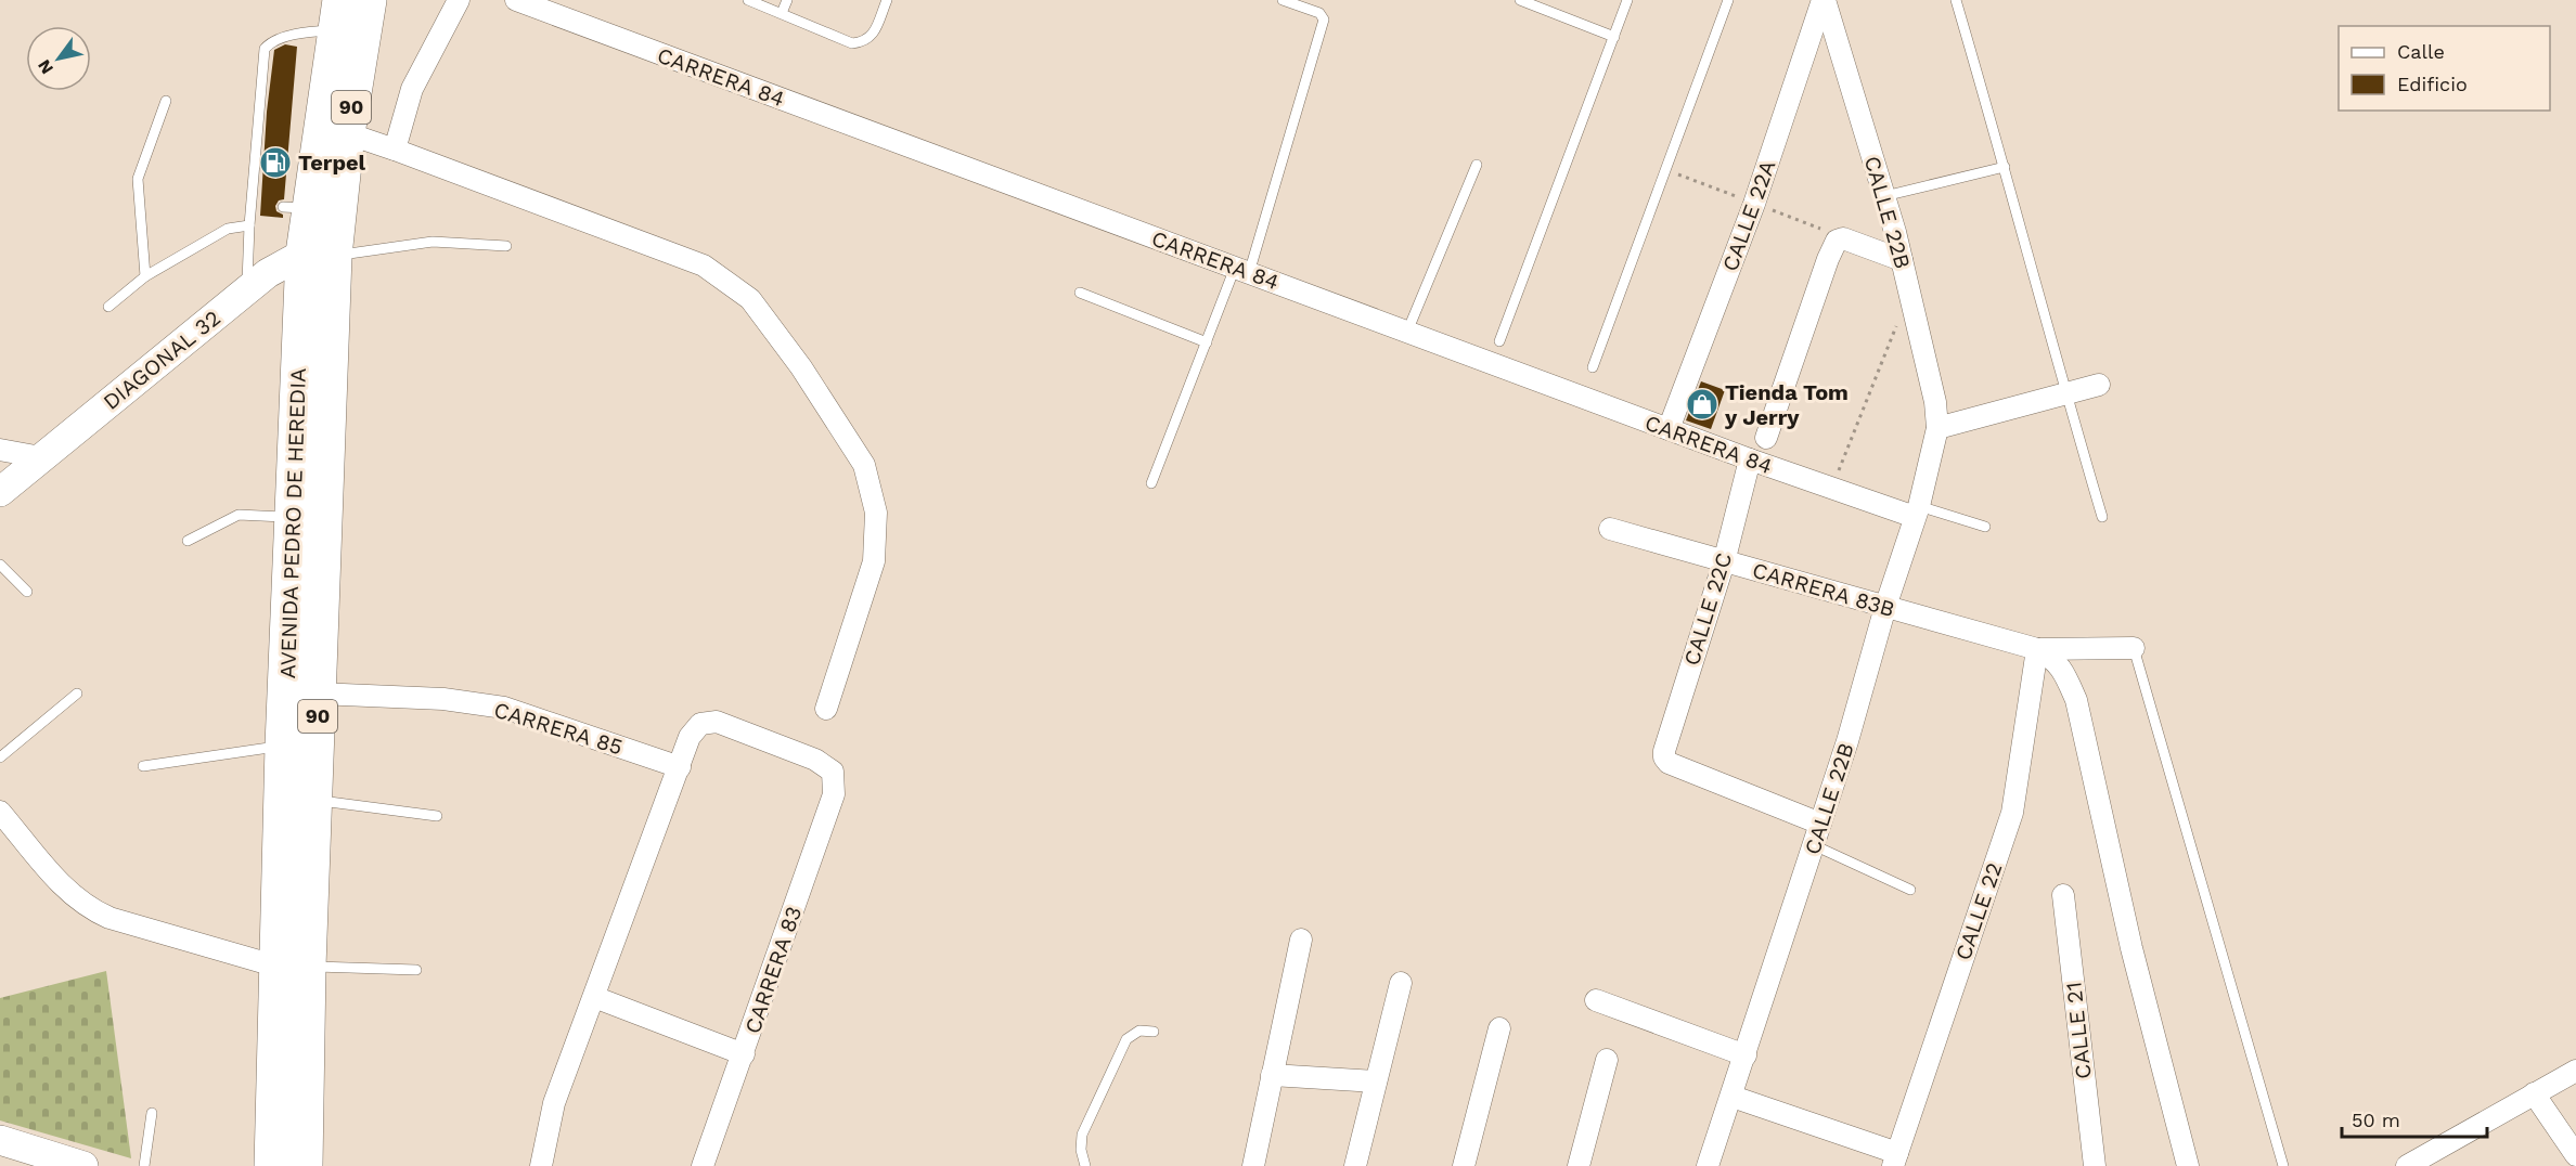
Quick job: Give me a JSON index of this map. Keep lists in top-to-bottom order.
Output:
{
  "streets": {
    "highway": ["90", "AVENIDA PEDRO DE HEREDIA"],
    "street": [
      "CARRERA 84",
      "CALLE 22B",
      "CALLE 22A",
      "DIAGONAL 32",
      "CARRERA 83B",
      "CALLE 22C",
      "CARRERA 85",
      "CALLE 22",
      "CARRERA 83",
      "CALLE 21"
    ]
  },
  "crossings": [
    ["CARRERA 84", "CALLE 22B"],
    ["CARRERA 84", "CALLE 22A"],
    ["CARRERA 84", "CALLE 22C"],
    ["CALLE 22B", "CALLE 22A"],
    ["CALLE 22B", "CARRERA 83B"],
    ["CALLE 22B", "CALLE 22C"],
    ["DIAGONAL 32", "AVENIDA PEDRO DE HEREDIA"],
    ["AVENIDA PEDRO DE HEREDIA", "CARRERA 85"],
    ["CARRERA 83B", "CALLE 22C"],
    ["CARRERA 83B", "CALLE 22"],
    ["CARRERA 85", "CARRERA 83"]
  ],
  "places": {
    "fuel station": ["Terpel"],
    "shop": ["Tienda Tom y Jerry"]
  },
  "legend": ["Calle", "Edificio"],
  "scale_bar": "50 m",
  "north": "bottom left"
}
